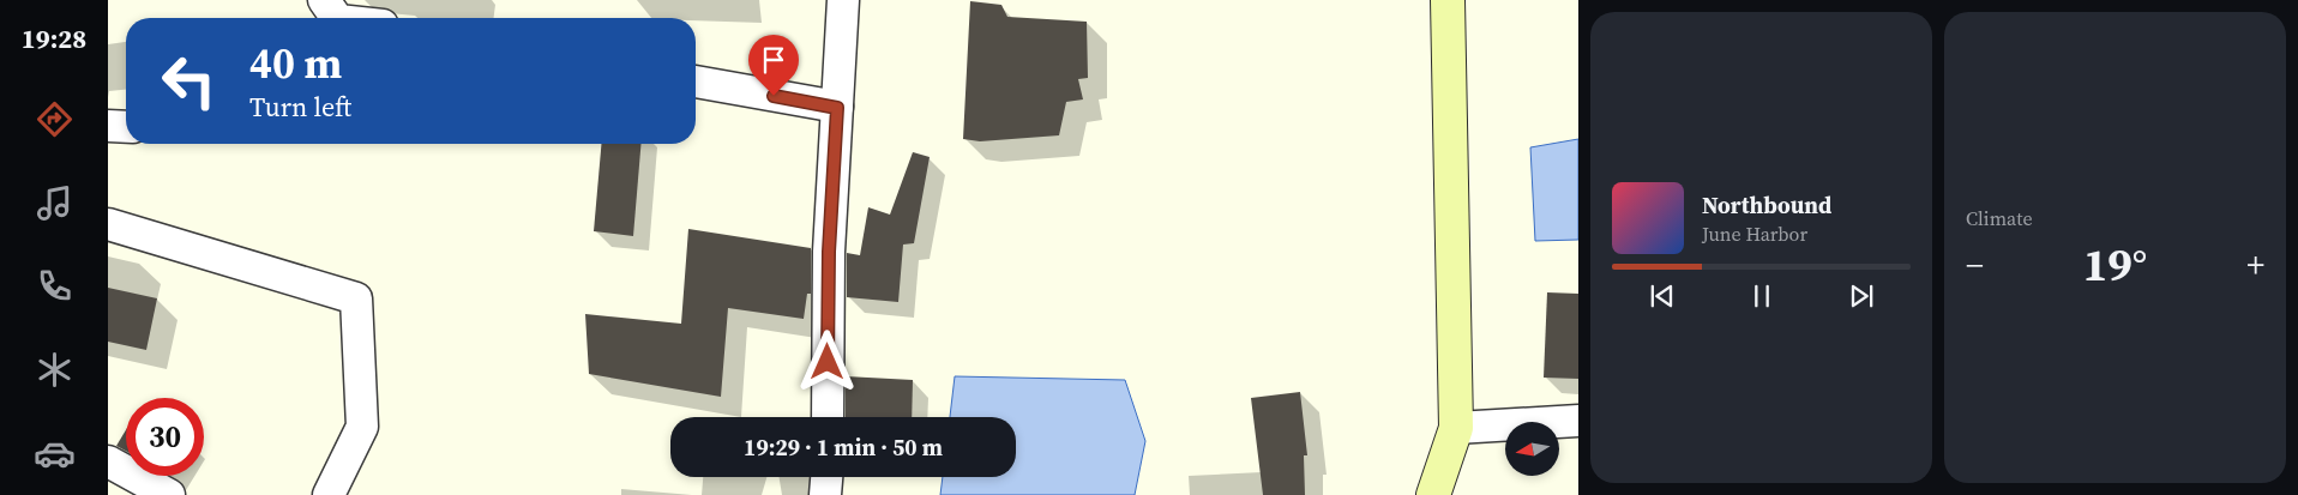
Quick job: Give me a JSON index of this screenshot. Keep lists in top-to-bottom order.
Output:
{
  "north": "left",
  "page": {
    "tabs": "19:28",
    "tile": "Climate",
    "turn": ["40 m", "Turn left"],
    "song": ["Northbound", "June Harbor"],
    "heat": ["−", "19°", "+"],
    "limit": "30",
    "trip": "19:29 · 1 min · 50 m"
  }
}
